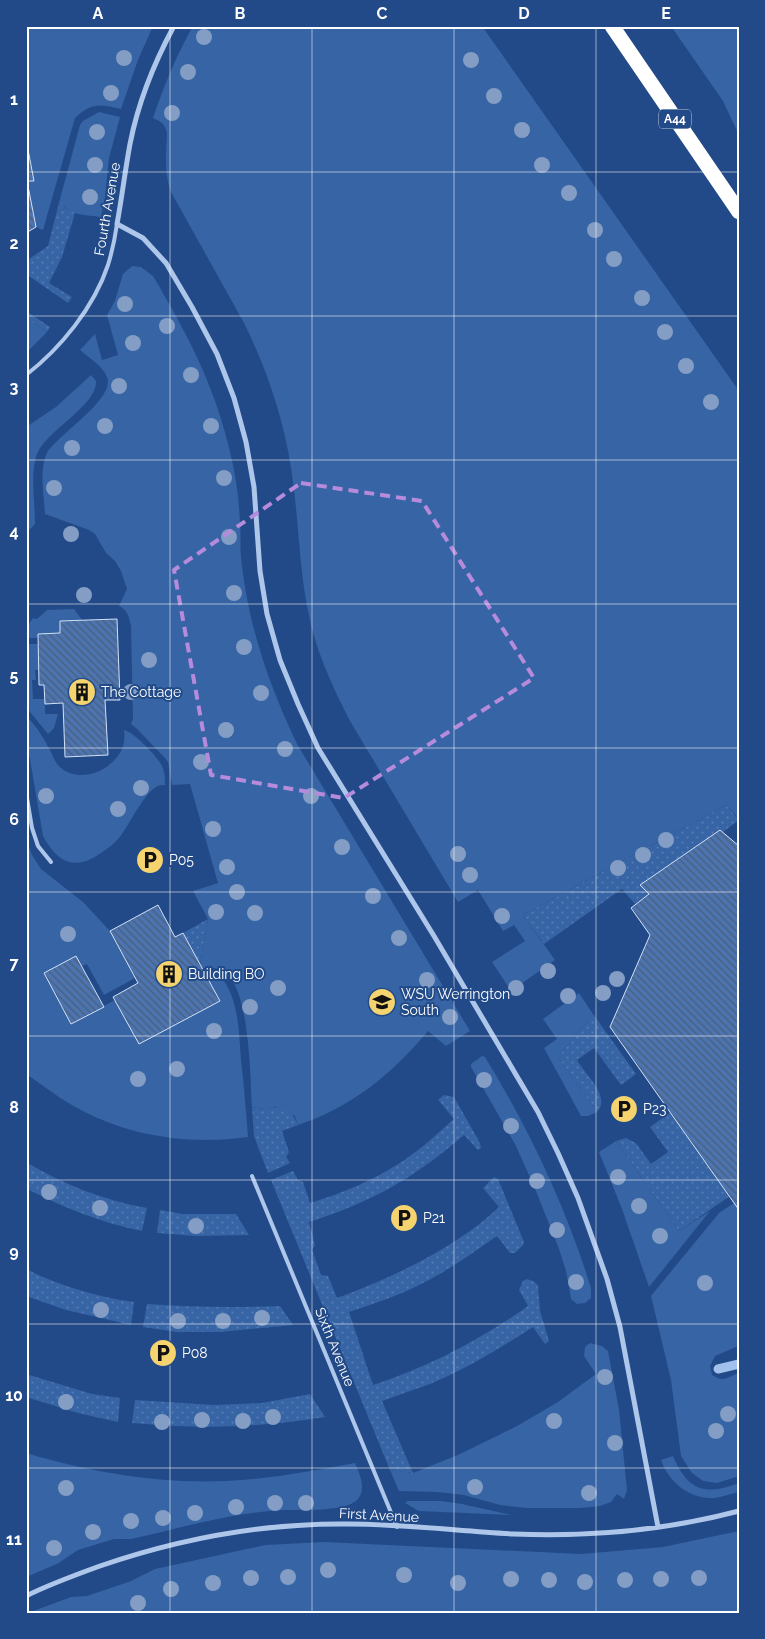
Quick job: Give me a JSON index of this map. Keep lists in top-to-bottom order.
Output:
{
  "streets": {
    "highway": ["A44"],
    "street": ["Fourth Avenue", "First Avenue"],
    "lane": ["Sixth Avenue"]
  },
  "crossings": [
    ["Sixth Avenue", "First Avenue"]
  ],
  "places": {
    "building": ["The Cottage", "Building BO"],
    "parking": [
      "P05",
      "P23",
      "P21",
      "P08"
    ],
    "school or university": ["WSU Werrington South"]
  },
  "grid": {
    "columns": [
      "A",
      "B",
      "C",
      "D",
      "E"
    ],
    "rows": [
      "1",
      "2",
      "3",
      "4",
      "5",
      "6",
      "7",
      "8",
      "9",
      "10",
      "11"
    ]
  }
}
